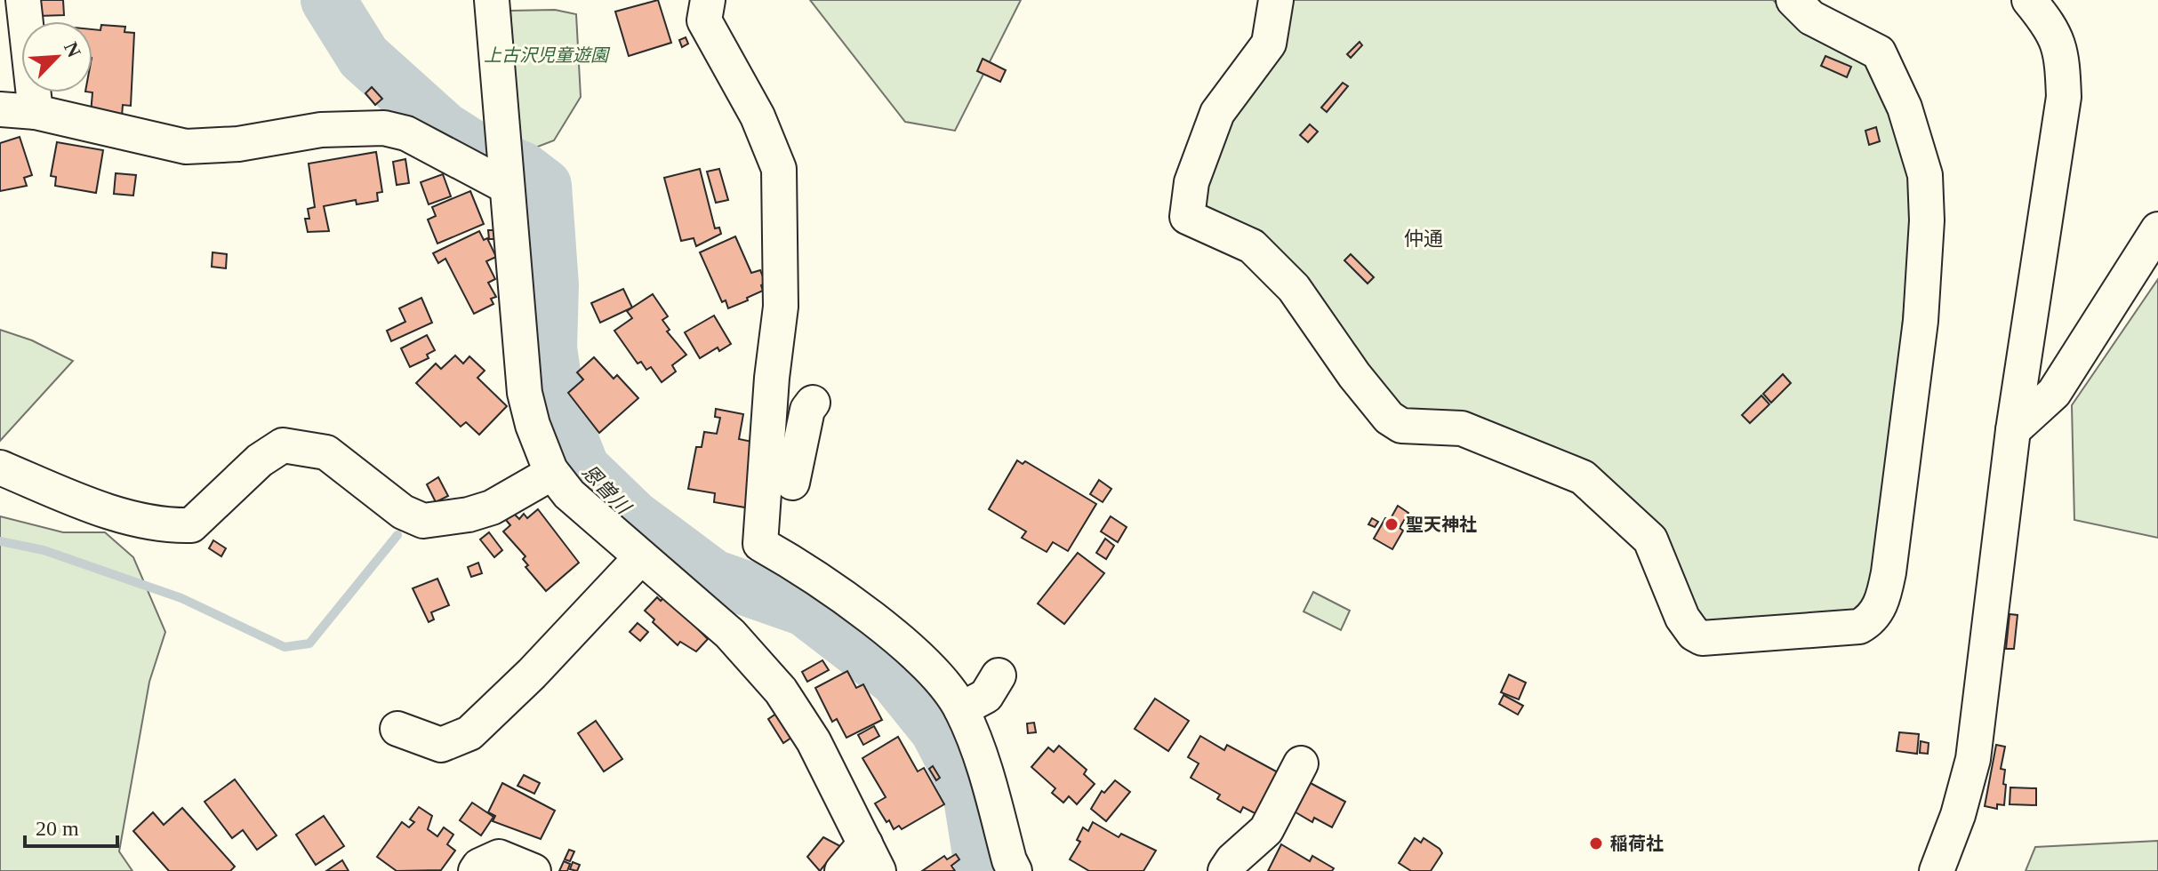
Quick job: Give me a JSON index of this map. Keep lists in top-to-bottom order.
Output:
{
  "districts": ["仲通"],
  "water": ["恩曽川"],
  "parks": ["上古沢児童遊園"],
  "places": ["聖天神社", "稲荷社"],
  "scale_bar": "20 m",
  "north": "top right"
}
